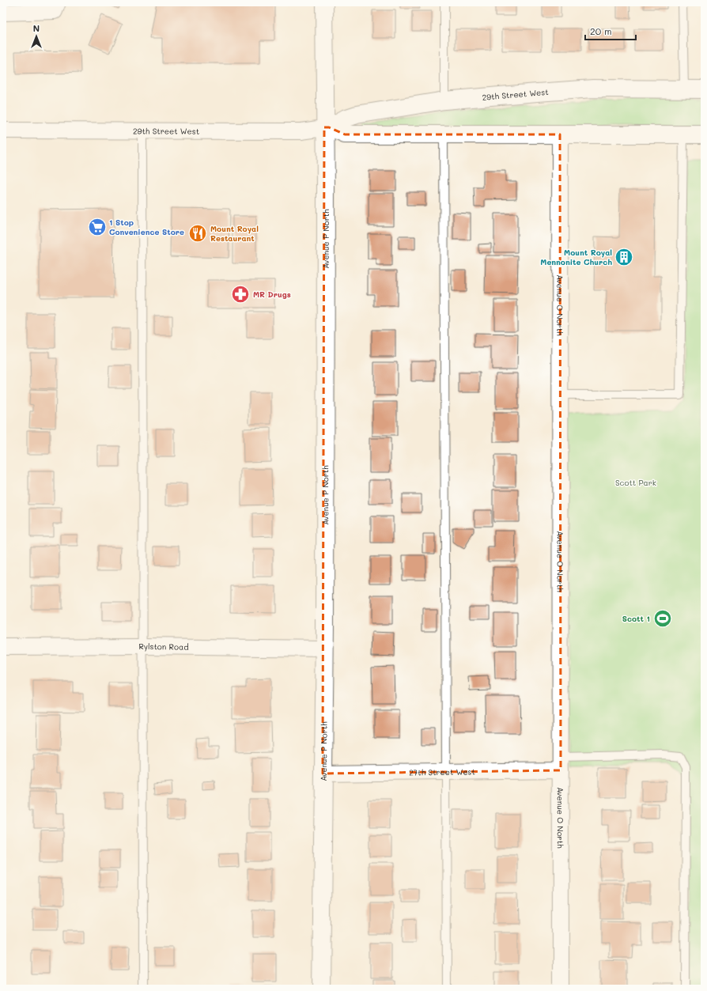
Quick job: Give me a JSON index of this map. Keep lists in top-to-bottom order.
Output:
{
  "streets": {
    "main road": ["29th Street West", "Avenue P North"],
    "street": ["Avenue O North", "Rylston Road", "27th Street West"]
  },
  "crossings": [
    ["29th Street West", "Avenue P North"],
    ["Avenue P North", "Rylston Road"],
    ["Avenue P North", "27th Street West"],
    ["Avenue O North", "27th Street West"]
  ],
  "parks": ["Scott Park"],
  "places": {
    "supermarket": ["1 Stop Convenience Store"],
    "restaurant": ["Mount Royal Restaurant"],
    "building": ["Mount Royal Mennonite Church"],
    "pharmacy": ["MR Drugs"],
    "sports": ["Scott 1"]
  },
  "scale_bar": "20 m",
  "north": "top"
}
